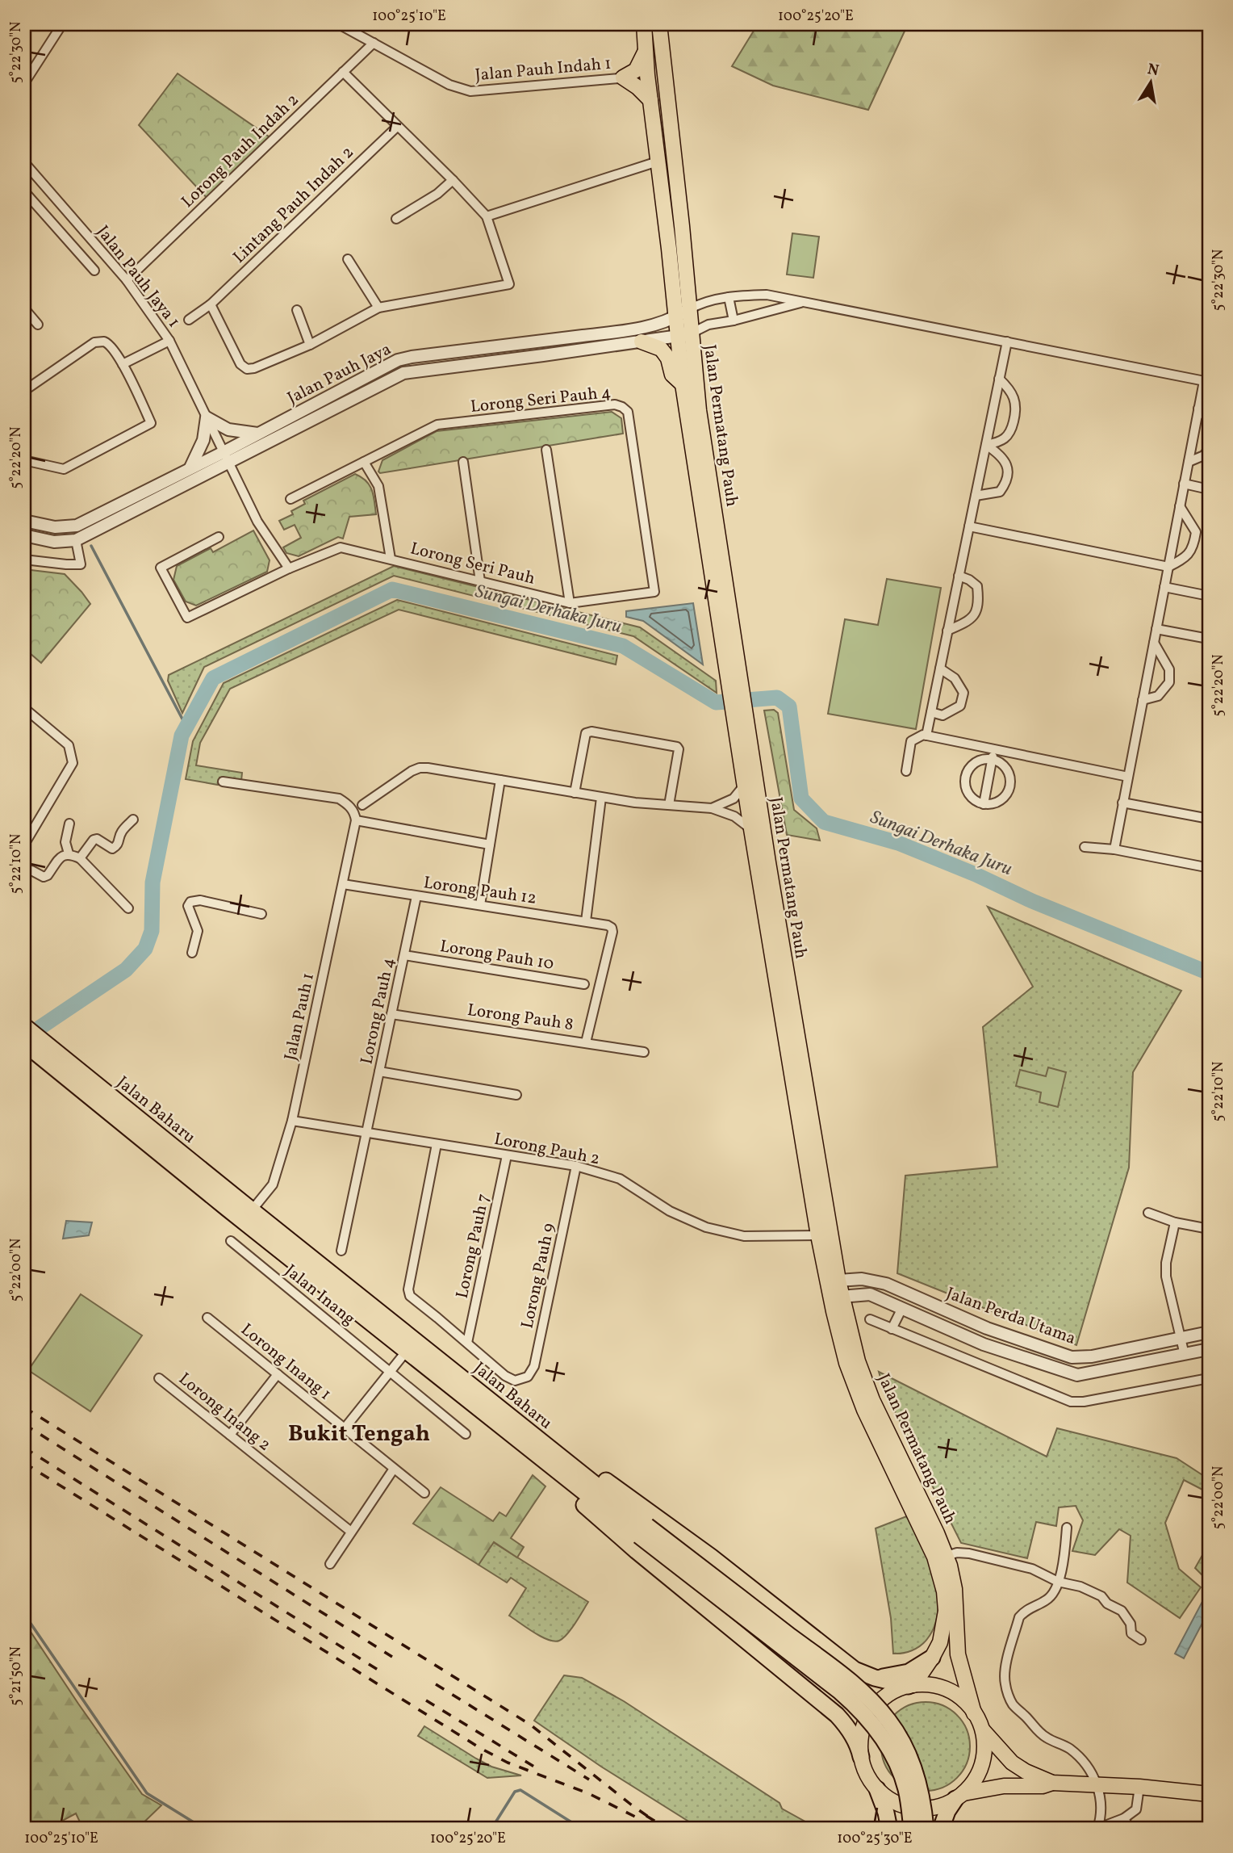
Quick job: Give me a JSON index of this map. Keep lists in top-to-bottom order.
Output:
{
  "streets": {
    "highway": ["Jalan Baharu"],
    "main road": ["Jalan Permatang Pauh"],
    "street": [
      "Jalan Pauh Indah 1",
      "Lorong Pauh Indah 2",
      "Lintang Pauh Indah 2",
      "Jalan Pauh Jaya 1",
      "Jalan Pauh Jaya",
      "Lorong Seri Pauh 4",
      "Lorong Seri Pauh",
      "Lorong Pauh 12",
      "Lorong Pauh 10",
      "Lorong Pauh 4",
      "Jalan Pauh 1",
      "Lorong Pauh 8",
      "Lorong Pauh 2",
      "Lorong Pauh 7",
      "Lorong Pauh 9",
      "Jalan Inang",
      "Jalan Perda Utama",
      "Lorong Inang 1",
      "Lorong Inang 2"
    ]
  },
  "crossings": [
    ["Jalan Pauh Indah 1", "Lorong Pauh Indah 2"],
    ["Jalan Pauh Indah 1", "Jalan Permatang Pauh"],
    ["Lorong Pauh Indah 2", "Jalan Pauh Jaya 1"],
    ["Jalan Pauh Jaya 1", "Jalan Pauh Jaya"],
    ["Jalan Pauh Jaya", "Jalan Permatang Pauh"],
    ["Lorong Seri Pauh 4", "Lorong Seri Pauh"],
    ["Jalan Permatang Pauh", "Lorong Pauh 2"],
    ["Jalan Permatang Pauh", "Jalan Perda Utama"],
    ["Lorong Pauh 12", "Lorong Pauh 4"],
    ["Lorong Pauh 12", "Jalan Pauh 1"],
    ["Lorong Pauh 12", "Lorong Pauh 8"],
    ["Lorong Pauh 10", "Lorong Pauh 4"],
    ["Lorong Pauh 4", "Lorong Pauh 8"],
    ["Lorong Pauh 4", "Lorong Pauh 2"],
    ["Jalan Pauh 1", "Jalan Baharu"],
    ["Jalan Pauh 1", "Lorong Pauh 2"],
    ["Lorong Pauh 2", "Lorong Pauh 7"],
    ["Lorong Pauh 2", "Lorong Pauh 9"],
    ["Lorong Pauh 7", "Lorong Pauh 9"]
  ],
  "districts": ["Bukit Tengah"],
  "water": ["Sungai Derhaka Juru"],
  "north": "top",
  "coordinates": [
    "100°25'10\"E",
    "100°25'20\"E",
    "5°22'30\"N",
    "5°22'20\"N",
    "5°22'10\"N",
    "5°22'00\"N",
    "5°21'50\"N",
    "100°25'30\"E"
  ]
}
